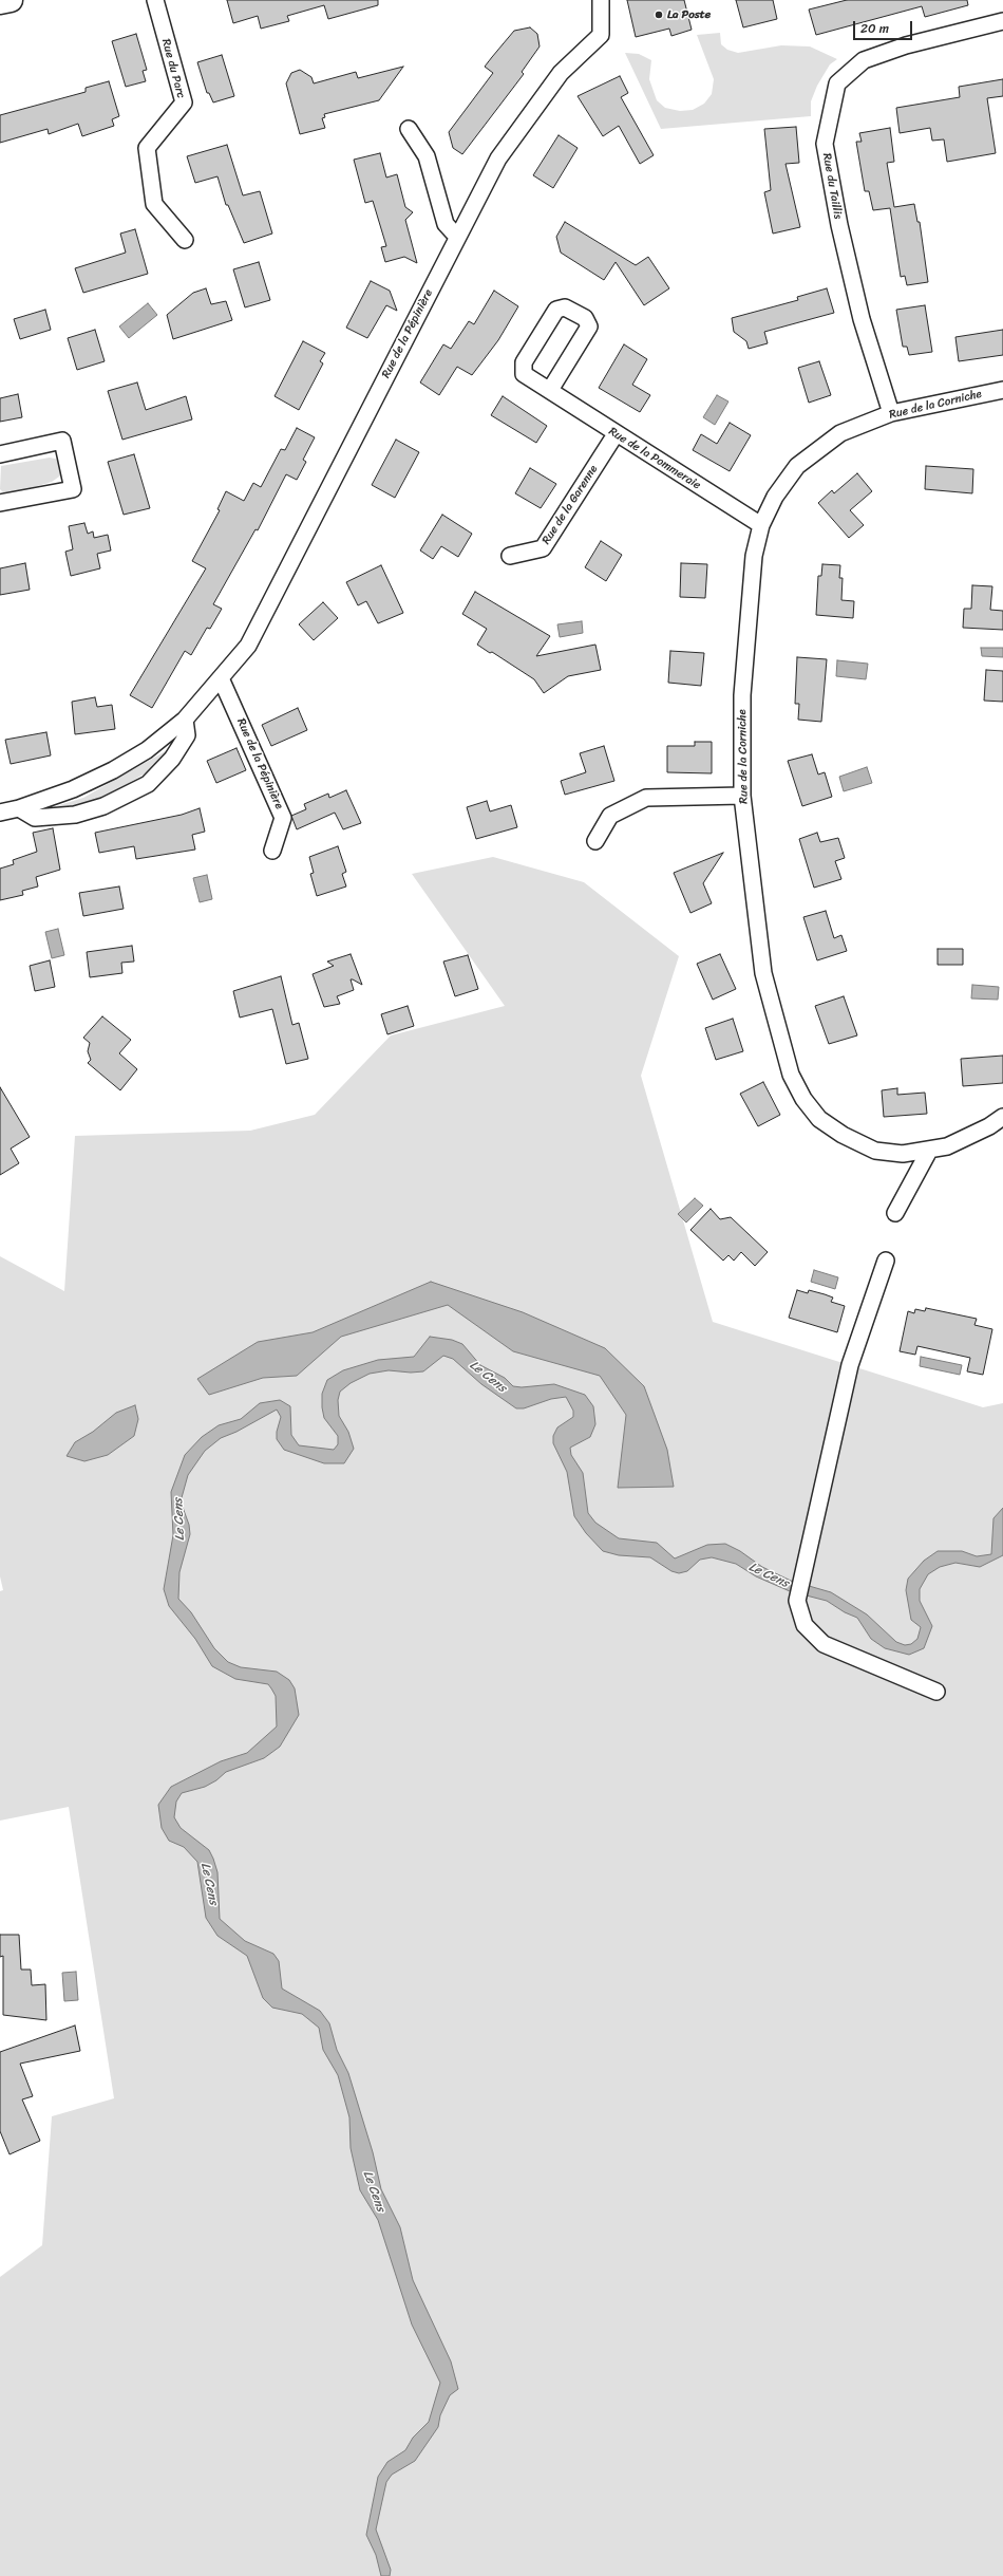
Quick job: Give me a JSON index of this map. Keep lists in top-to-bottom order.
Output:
{
  "streets": {
    "street": [
      "Rue du Parc",
      "Rue du Taillis",
      "Rue de la Pépinière",
      "Rue de la Corniche",
      "Rue de la Pommeraie",
      "Rue de la Garenne"
    ]
  },
  "crossings": [
    ["Rue du Taillis", "Rue de la Corniche"],
    ["Rue de la Corniche", "Rue de la Pommeraie"],
    ["Rue de la Pommeraie", "Rue de la Garenne"]
  ],
  "water": ["Le Cens"],
  "places": ["La Poste"],
  "scale_bar": "20 m"
}
